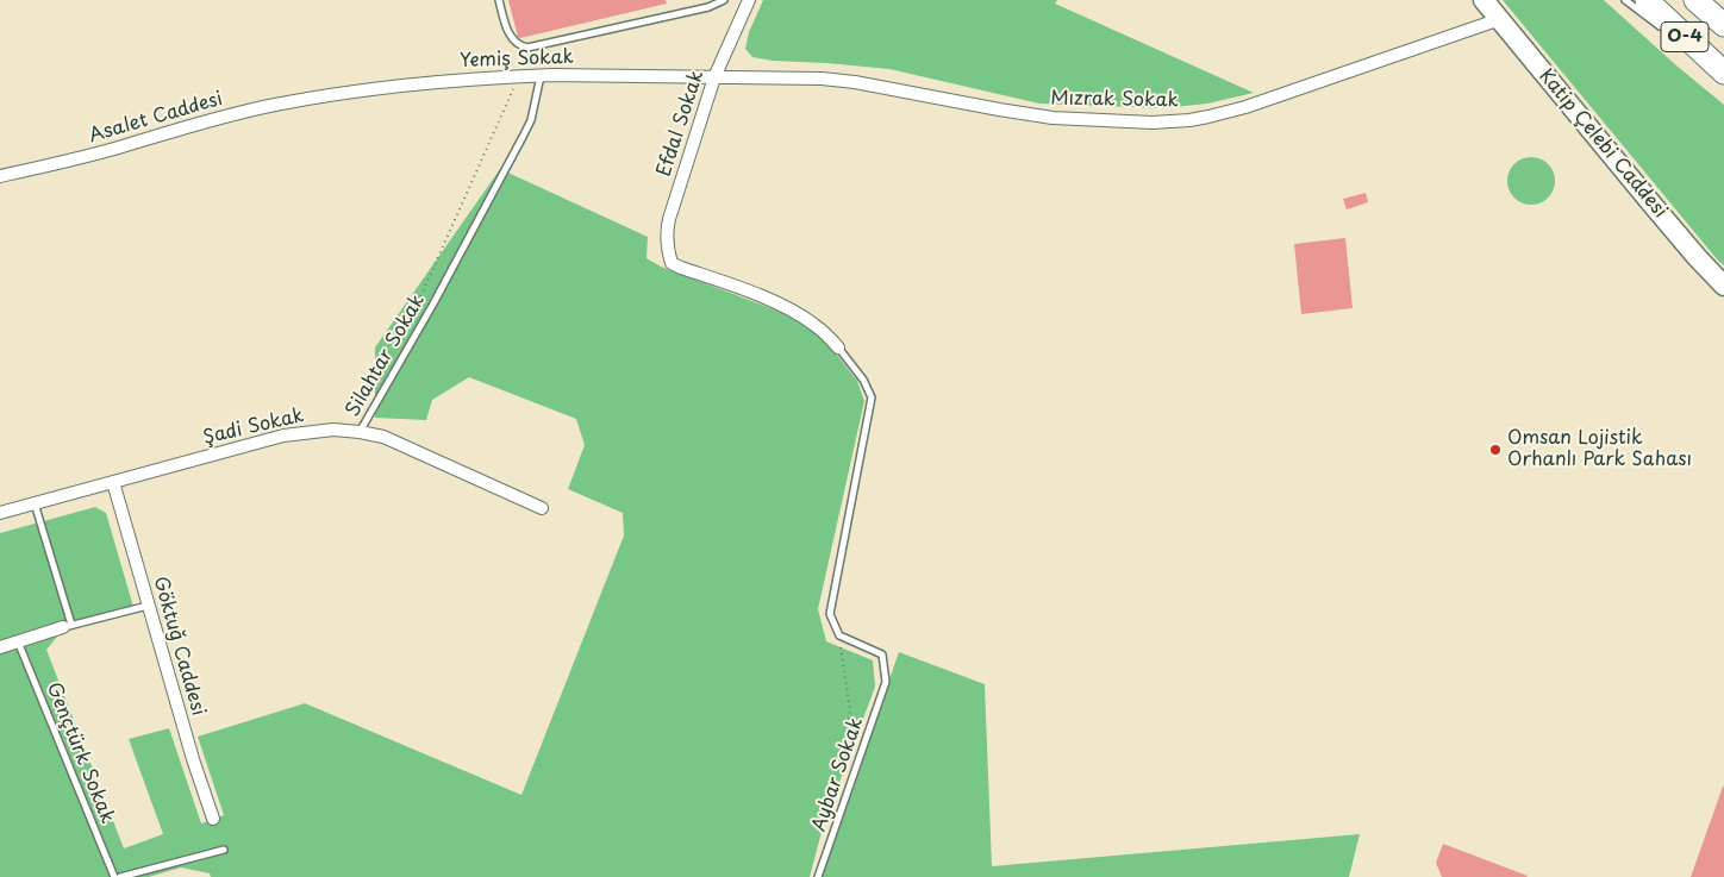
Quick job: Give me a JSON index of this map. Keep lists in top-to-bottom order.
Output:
{
  "streets": {
    "highway": ["O-4"],
    "main road": ["Katip Çelebi Caddesi"],
    "street": [
      "Yemiş Sokak",
      "Mızrak Sokak",
      "Asalet Caddesi",
      "Efdal Sokak",
      "Şadi Sokak",
      "Göktuğ Caddesi"
    ],
    "lane": ["Silahtar Sokak", "Gençtürk Sokak", "Aybar Sokak"]
  },
  "crossings": [
    ["Yemiş Sokak", "Mızrak Sokak"],
    ["Yemiş Sokak", "Asalet Caddesi"],
    ["Yemiş Sokak", "Efdal Sokak"],
    ["Yemiş Sokak", "Silahtar Sokak"],
    ["Mızrak Sokak", "Efdal Sokak"],
    ["Mızrak Sokak", "Katip Çelebi Caddesi"],
    ["Silahtar Sokak", "Şadi Sokak"],
    ["Şadi Sokak", "Göktuğ Caddesi"]
  ],
  "places": ["Omsan Lojistik Orhanlı Park Sahası"]
}
